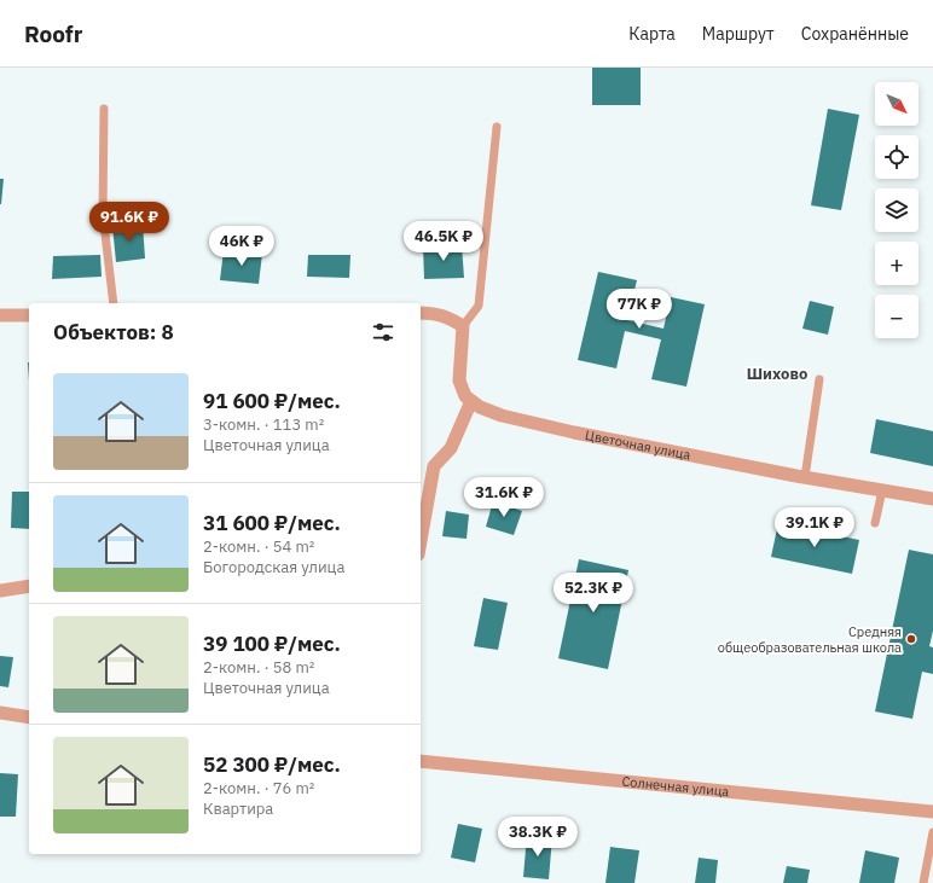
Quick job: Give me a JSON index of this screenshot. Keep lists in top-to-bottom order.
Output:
{
  "streets": {
    "street": ["Цветочная улица", "Солнечная улица"]
  },
  "districts": ["Шихово"],
  "places": ["Средняя общеобразовательная школа"],
  "north": "bottom right",
  "page": {
    "header": "Roofr",
    "nav": ["Карта", "Маршрут", "Сохранённые"],
    "map_buttons": ["+", "−"],
    "price": [
      "91.6K ₽",
      "46.5K ₽",
      "46K ₽",
      "77K ₽",
      "31.6K ₽",
      "39.1K ₽",
      "52.3K ₽",
      "38.3K ₽"
    ],
    "heading": "Объектов: 8",
    "list": [
      {
        "name": "91 600 ₽/мес.",
        "note": "3-комн. · 113 m² · Цветочная улица"
      },
      {
        "name": "31 600 ₽/мес.",
        "note": "2-комн. · 54 m² · Богородская улица"
      },
      {
        "name": "39 100 ₽/мес.",
        "note": "2-комн. · 58 m² · Цветочная улица"
      },
      {
        "name": "52 300 ₽/мес.",
        "note": "2-комн. · 76 m² · Квартира"
      }
    ]
  }
}
